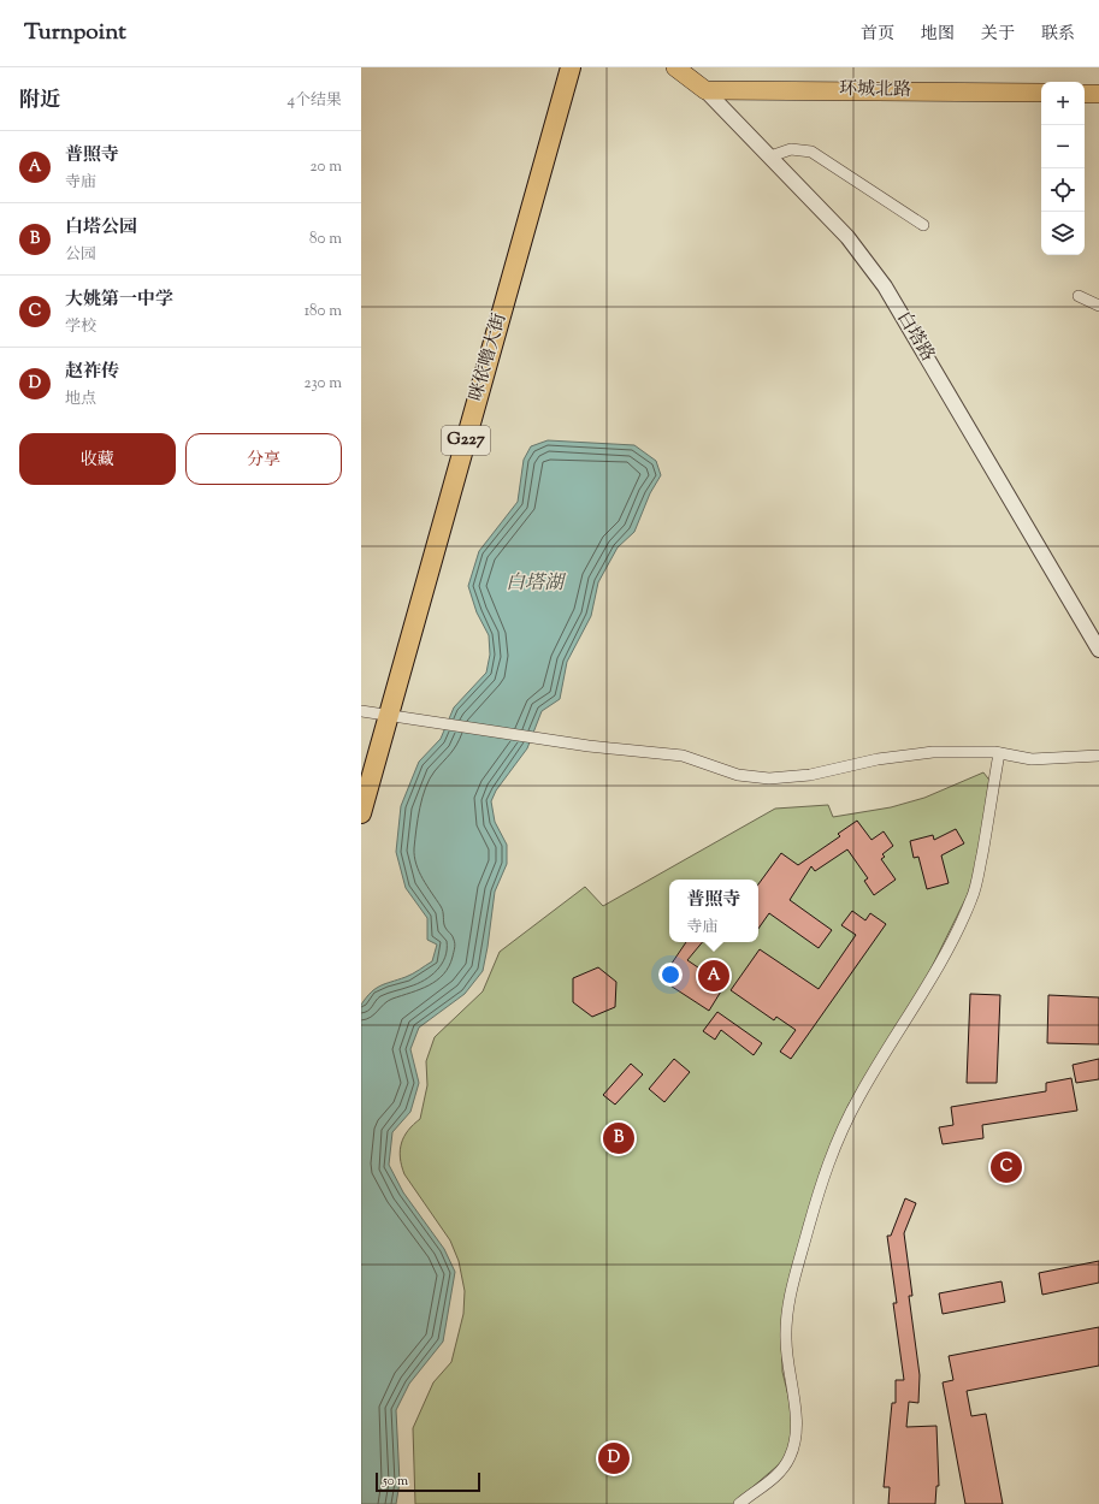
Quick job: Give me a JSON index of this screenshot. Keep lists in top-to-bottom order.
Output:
{
  "streets": {
    "highway": ["咪依噜大街", "G227"],
    "main road": ["环城北路", "白塔路"]
  },
  "crossings": [
    ["环城北路", "白塔路"]
  ],
  "water": ["白塔湖"],
  "scale_bar": "50 m",
  "page": {
    "header": "Turnpoint",
    "nav": [
      "首页",
      "地图",
      "关于",
      "联系"
    ],
    "heading": ["附近", "4个结果"],
    "map_buttons": ["+", "−"],
    "list": [
      {
        "mark": "A",
        "name": "普照寺",
        "note": "寺庙",
        "value": "20 m"
      },
      {
        "mark": "B",
        "name": "白塔公园",
        "note": "公园",
        "value": "80 m"
      },
      {
        "mark": "C",
        "name": "大姚第一中学",
        "note": "学校",
        "value": "180 m"
      },
      {
        "mark": "D",
        "name": "赵祚传",
        "note": "地点",
        "value": "230 m"
      }
    ],
    "buttons": ["收藏", "分享"],
    "popup": ["普照寺", "寺庙"],
    "pins": [
      "A",
      "B",
      "C",
      "D"
    ],
    "scale": "50 m"
  }
}
